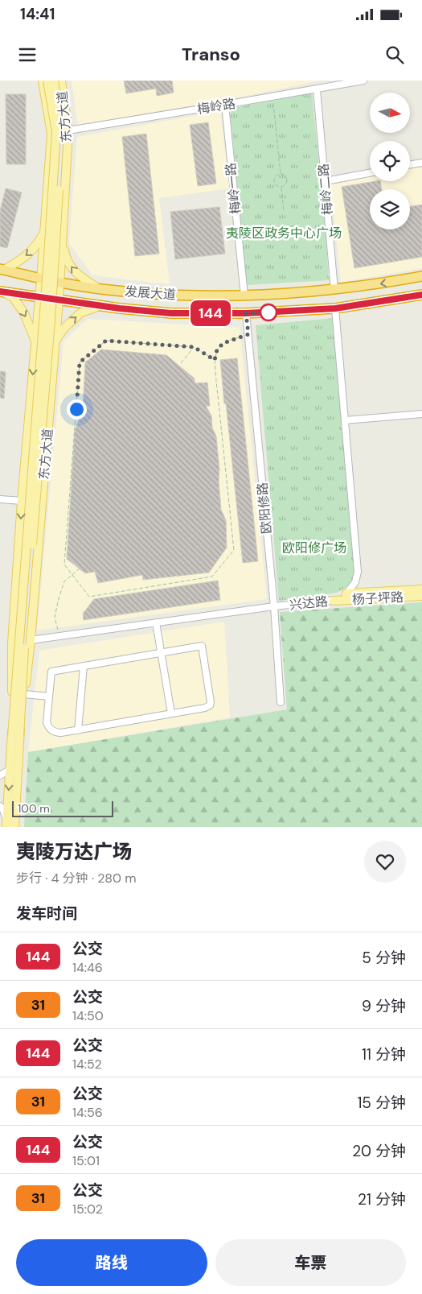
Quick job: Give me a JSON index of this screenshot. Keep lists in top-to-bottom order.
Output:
{
  "streets": {
    "highway": ["发展大道"],
    "main road": ["东方大道", "杨子坪路"],
    "street": [
      "梅岭路",
      "梅岭一路",
      "梅岭二路",
      "欧阳修路",
      "兴达路"
    ]
  },
  "crossings": [
    ["梅岭路", "东方大道"],
    ["梅岭路", "梅岭一路"],
    ["梅岭路", "梅岭二路"],
    ["东方大道", "发展大道"],
    ["东方大道", "兴达路"],
    ["梅岭一路", "发展大道"],
    ["梅岭二路", "发展大道"],
    ["发展大道", "欧阳修路"],
    ["发展大道", "兴达路"],
    ["欧阳修路", "兴达路"],
    ["杨子坪路", "兴达路"]
  ],
  "parks": ["夷陵区政务中心广场", "欧阳修广场"],
  "lines": ["bus line 144"],
  "scale_bar": "100 m",
  "north": "right",
  "page": {
    "status": "14:41",
    "header": "Transo",
    "on_map": "144",
    "scale": "100 m",
    "heading": [
      ["夷陵万达广场", "步行 · 4 分钟 · 280 m"],
      "发车时间"
    ],
    "list": [
      {
        "mark": "144",
        "name": "公交",
        "note": "14:46",
        "value": "5 分钟"
      },
      {
        "mark": "31",
        "name": "公交",
        "note": "14:50",
        "value": "9 分钟"
      },
      {
        "mark": "144",
        "name": "公交",
        "note": "14:52",
        "value": "11 分钟"
      },
      {
        "mark": "31",
        "name": "公交",
        "note": "14:56",
        "value": "15 分钟"
      },
      {
        "mark": "144",
        "name": "公交",
        "note": "15:01",
        "value": "20 分钟"
      },
      {
        "mark": "31",
        "name": "公交",
        "note": "15:02",
        "value": "21 分钟"
      }
    ],
    "buttons": ["路线", "车票"]
  }
}
